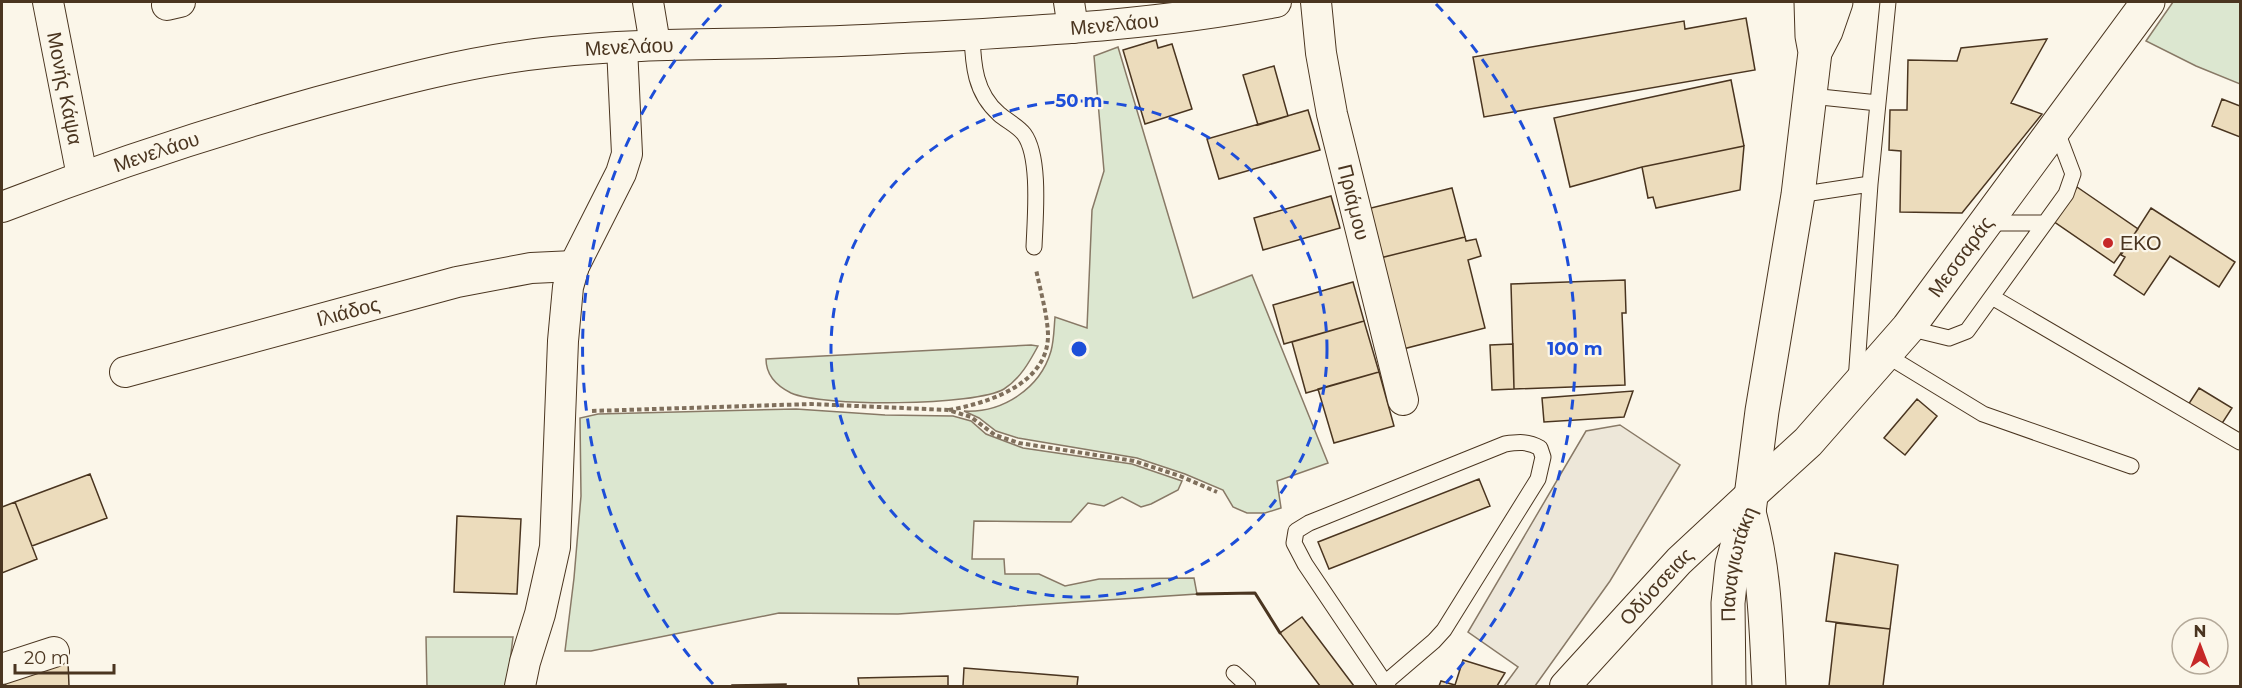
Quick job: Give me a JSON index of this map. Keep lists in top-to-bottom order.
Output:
{
  "streets": {
    "main road": ["Μεσσαράς", "Παναγιωτάκη"],
    "street": [
      "Μενελάου",
      "Μονής Κάψα",
      "Πριάμου",
      "Ιλιάδος",
      "Οδύσσειας"
    ]
  },
  "crossings": [
    ["Μενελάου", "Μονής Κάψα"],
    ["Μεσσαράς", "Παναγιωτάκη"],
    ["Μεσσαράς", "Οδύσσειας"],
    ["Παναγιωτάκη", "Οδύσσειας"]
  ],
  "places": ["ΕΚΟ"],
  "scale_bar": "20 m",
  "north": "top",
  "rings": ["50 m", "100 m"]
}
